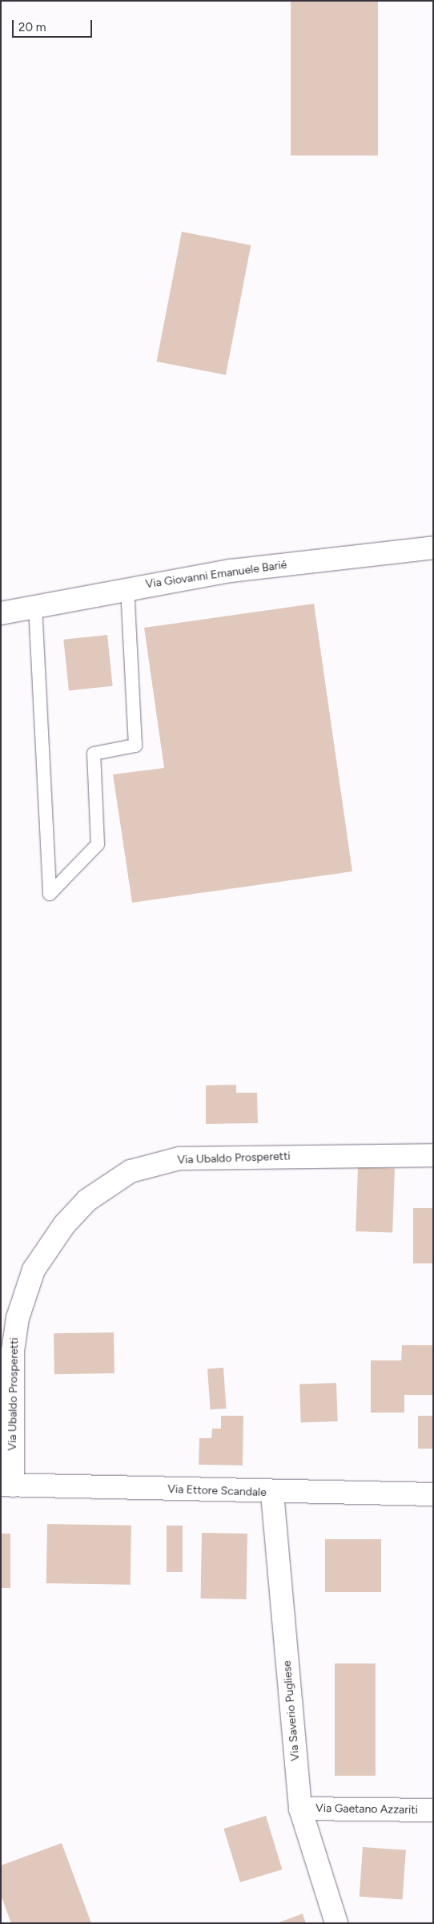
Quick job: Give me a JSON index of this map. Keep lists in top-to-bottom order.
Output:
{
  "streets": {
    "street": [
      "Via Giovanni Emanuele Barié",
      "Via Ubaldo Prosperetti",
      "Via Ettore Scandale",
      "Via Saverio Pugliese",
      "Via Gaetano Azzariti"
    ]
  },
  "crossings": [
    ["Via Ubaldo Prosperetti", "Via Ettore Scandale"],
    ["Via Ettore Scandale", "Via Saverio Pugliese"],
    ["Via Saverio Pugliese", "Via Gaetano Azzariti"]
  ],
  "scale_bar": "20 m"
}
